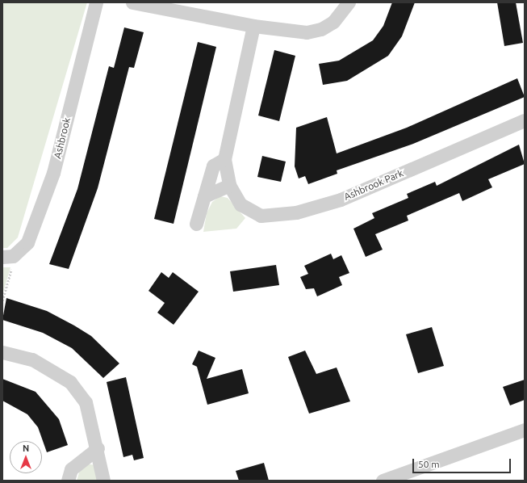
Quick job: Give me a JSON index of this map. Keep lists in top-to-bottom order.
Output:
{
  "streets": {
    "street": ["Ashbrook", "Ashbrook Park"]
  },
  "scale_bar": "50 m",
  "north": "top"
}
